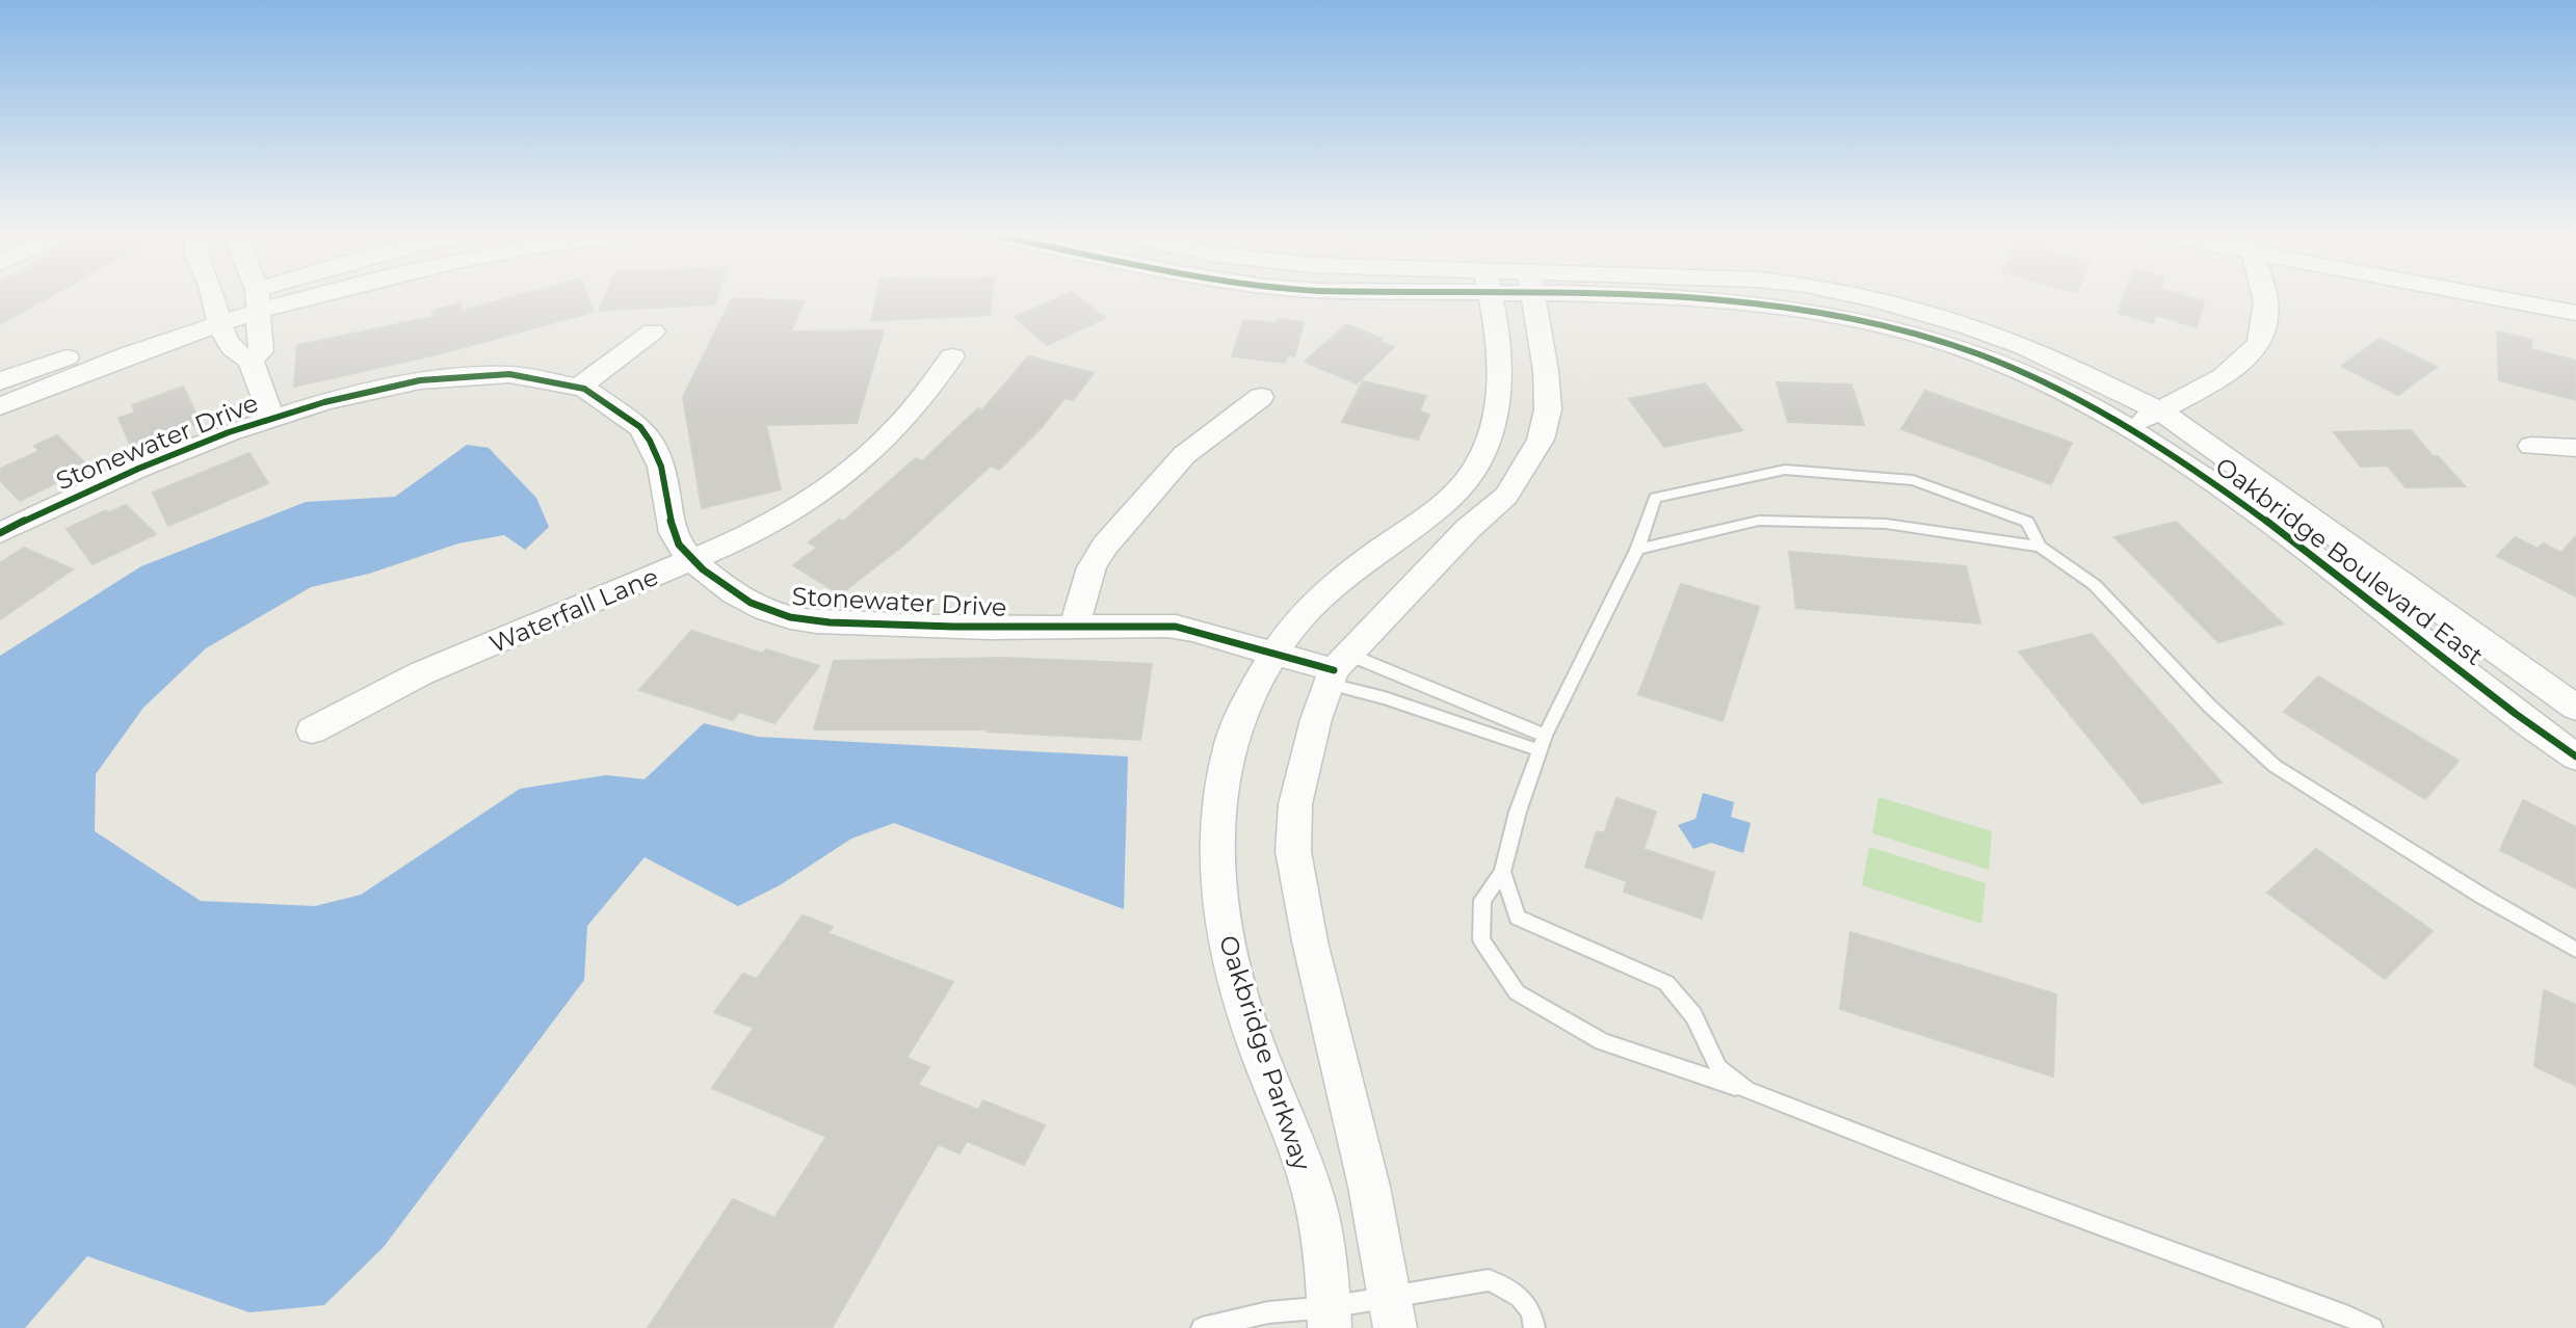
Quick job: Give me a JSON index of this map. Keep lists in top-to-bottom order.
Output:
{
  "streets": {
    "street": [
      "Stonewater Drive",
      "Oakbridge Boulevard East",
      "Waterfall Lane",
      "Oakbridge Parkway"
    ]
  },
  "crossings": [
    ["Stonewater Drive", "Waterfall Lane"],
    ["Stonewater Drive", "Oakbridge Parkway"]
  ]
}
